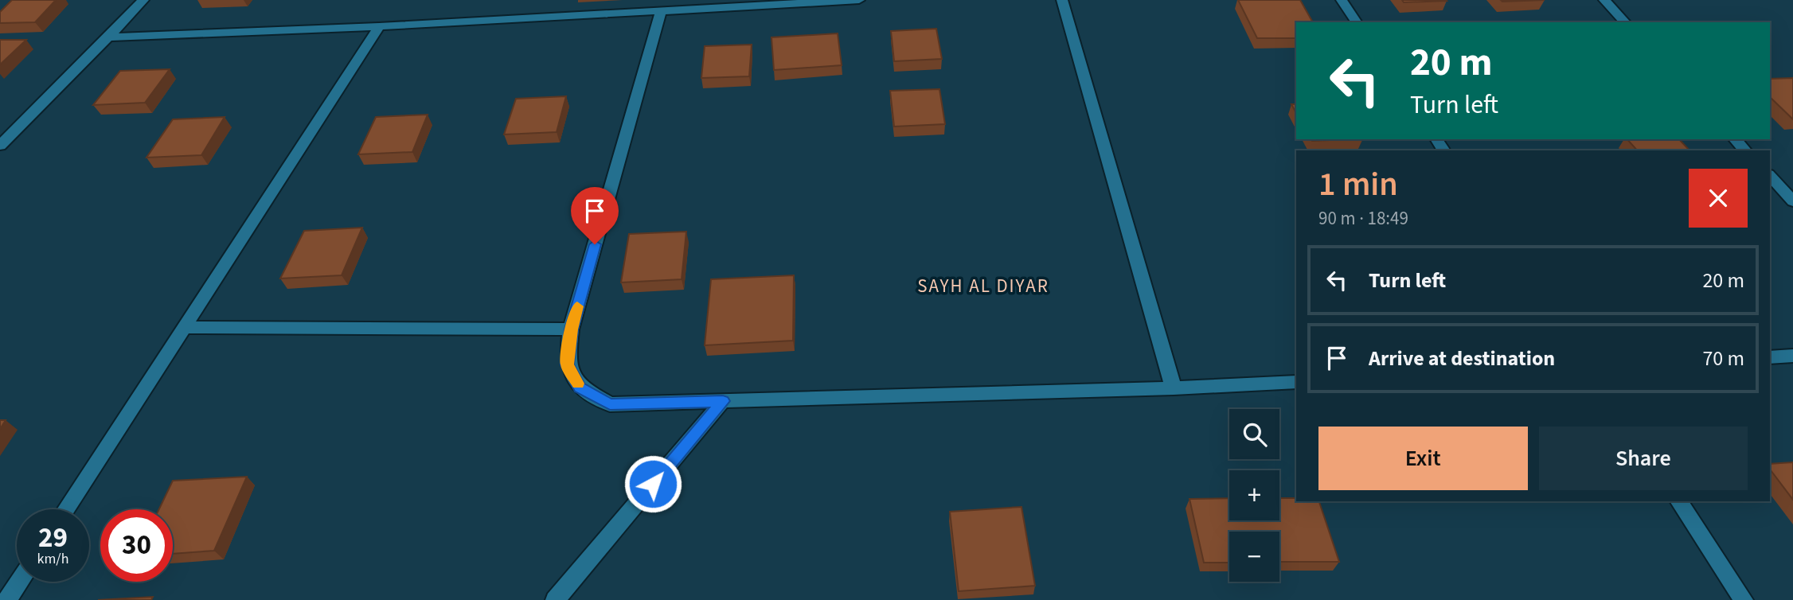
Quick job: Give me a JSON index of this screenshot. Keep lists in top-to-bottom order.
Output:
{
  "districts": ["SAYH AL DIYAR"],
  "page": {
    "turn": ["20 m", "Turn left"],
    "heading": ["1 min", "90 m · 18:49"],
    "list": [
      {
        "name": "Turn left",
        "value": "20 m"
      },
      {
        "name": "Arrive at destination",
        "value": "70 m"
      }
    ],
    "map_buttons": ["+", "−"],
    "buttons": ["Exit", "Share"],
    "speed": "29 km/h",
    "limit": "30"
  }
}
